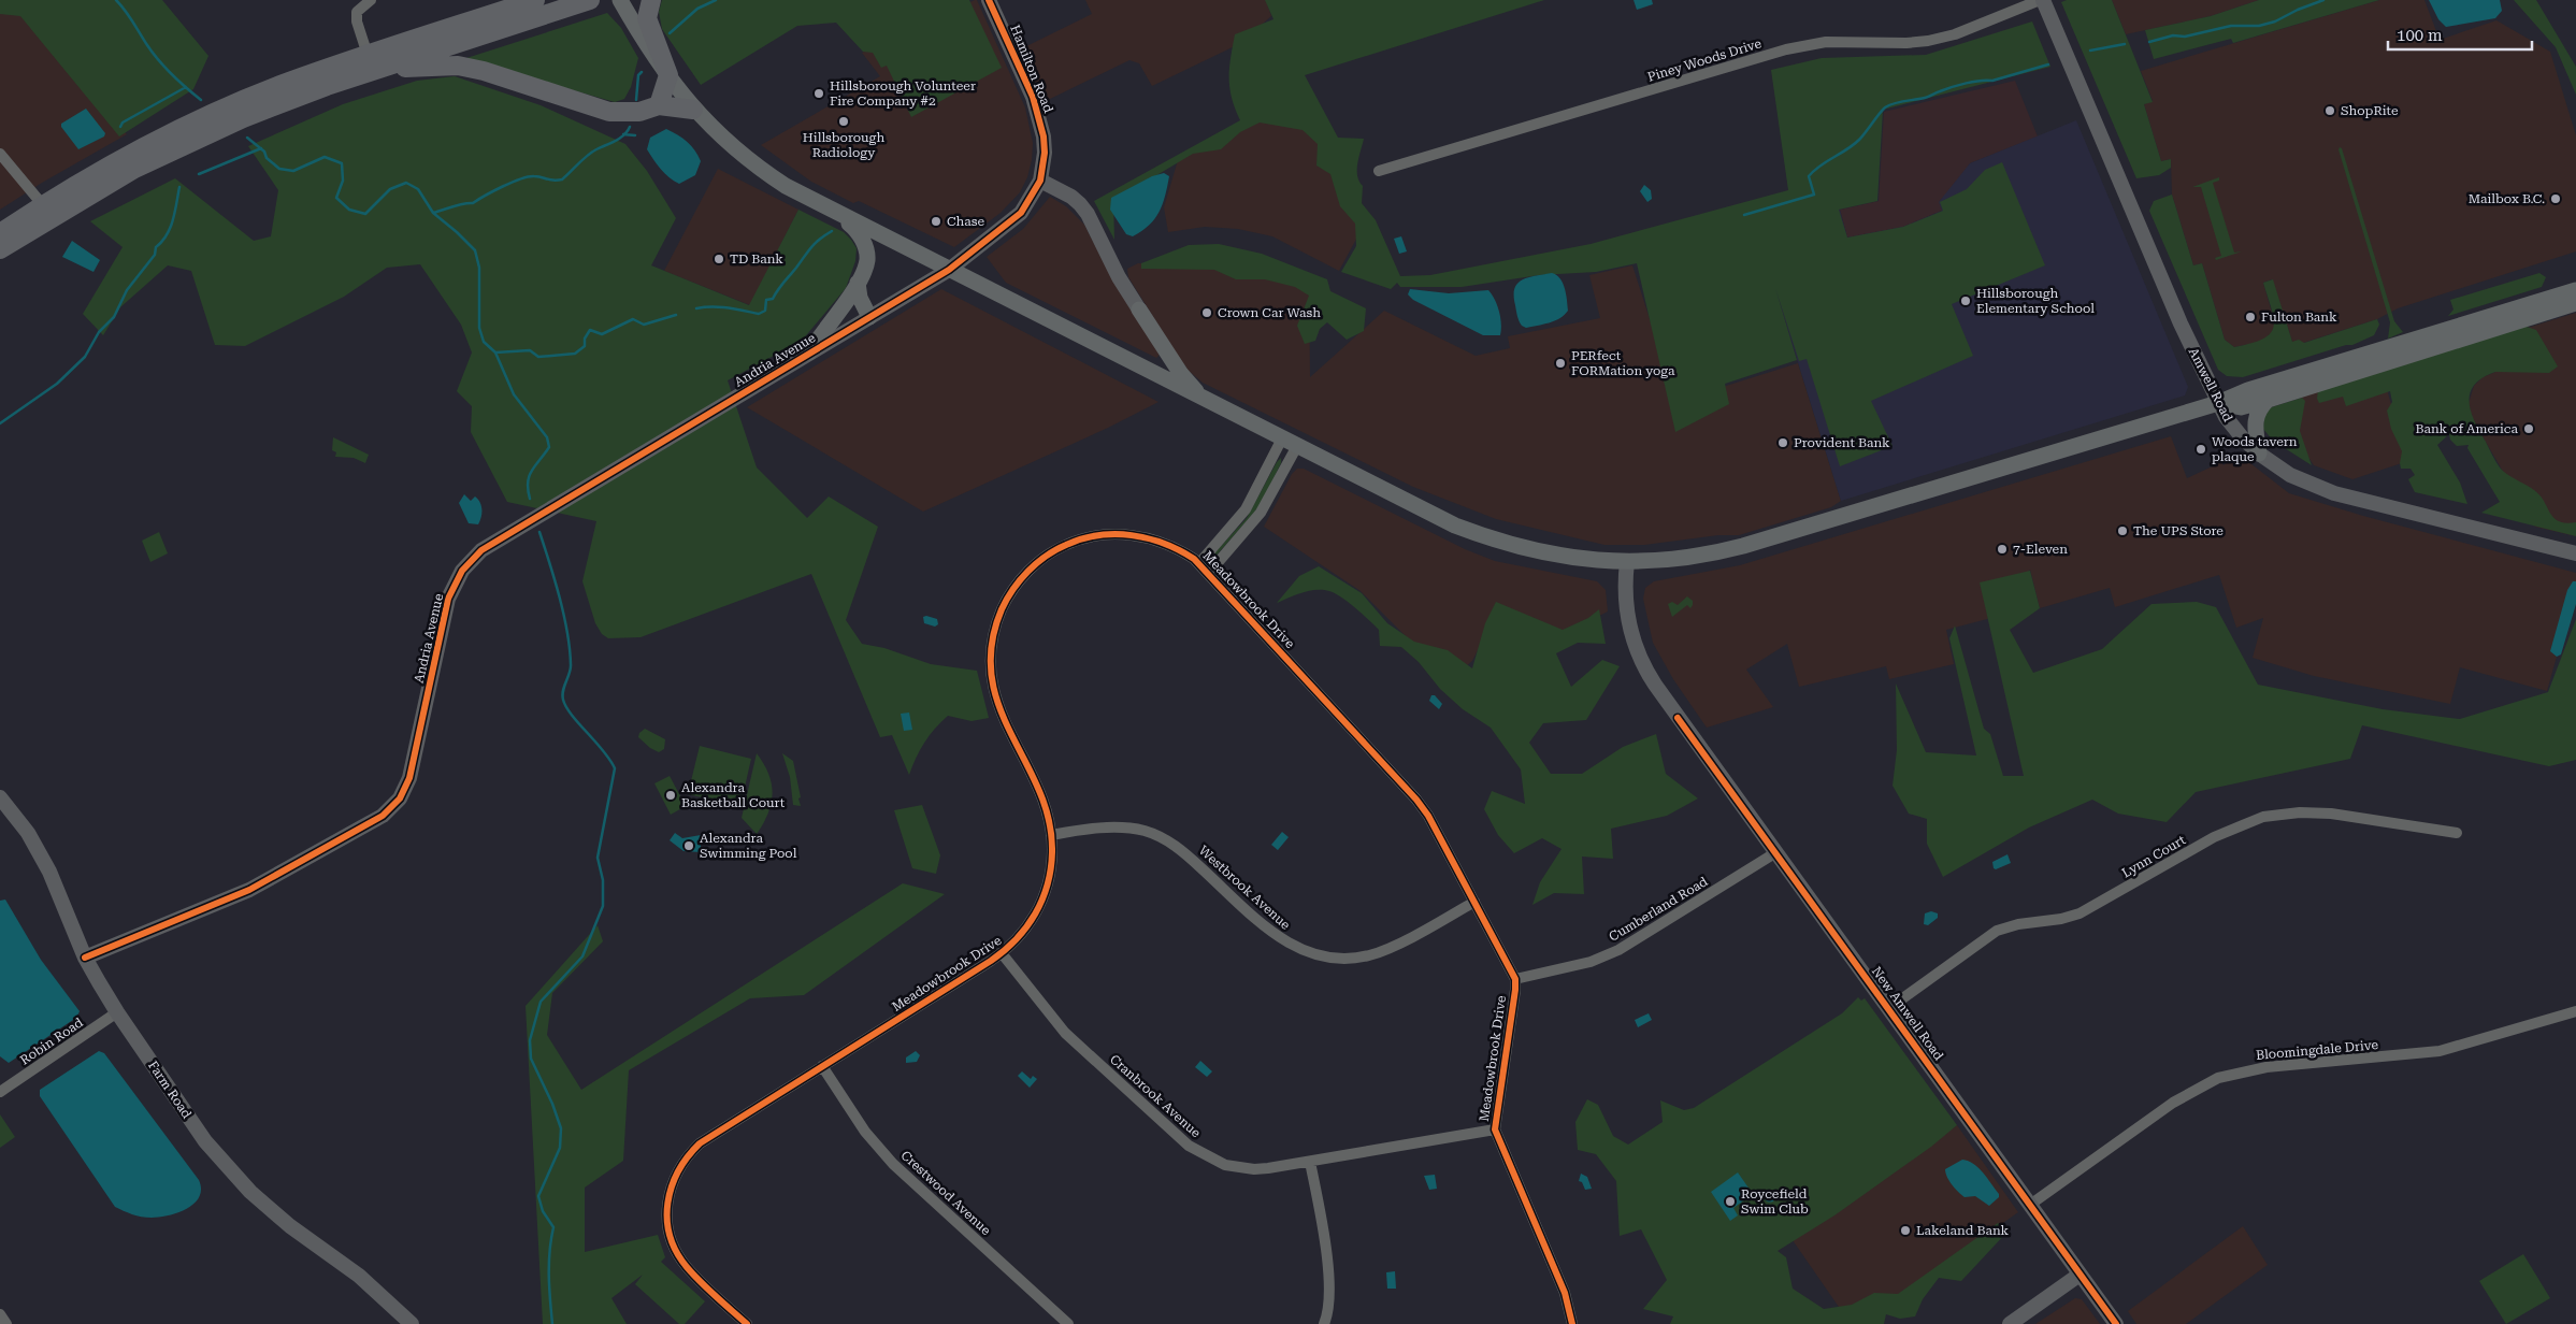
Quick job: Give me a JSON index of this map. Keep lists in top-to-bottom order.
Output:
{
  "streets": {
    "street": [
      "Piney Woods Drive",
      "Hamilton Road",
      "Andria Avenue",
      "Amwell Road",
      "Meadowbrook Drive",
      "Lynn Court",
      "Westbrook Avenue",
      "Cumberland Road",
      "New Amwell Road",
      "Robin Road",
      "Bloomingdale Drive",
      "Farm Road",
      "Cranbrook Avenue",
      "Crestwood Avenue"
    ]
  },
  "crossings": [
    ["Piney Woods Drive", "Amwell Road"],
    ["Hamilton Road", "Andria Avenue"],
    ["Andria Avenue", "Farm Road"],
    ["Meadowbrook Drive", "Westbrook Avenue"],
    ["Meadowbrook Drive", "Cumberland Road"],
    ["Meadowbrook Drive", "Cranbrook Avenue"],
    ["Meadowbrook Drive", "Crestwood Avenue"],
    ["Lynn Court", "New Amwell Road"],
    ["Cumberland Road", "New Amwell Road"],
    ["New Amwell Road", "Bloomingdale Drive"],
    ["Robin Road", "Farm Road"]
  ],
  "places": [
    "Hillsborough Volunteer Fire Company #2",
    "ShopRite",
    "Hillsborough Radiology",
    "Mailbox B.C.",
    "Chase",
    "TD Bank",
    "Hillsborough Elementary School",
    "Crown Car Wash",
    "Fulton Bank",
    "PERfect FORMation yoga",
    "Bank of America",
    "Provident Bank",
    "Woods tavern plaque",
    "The UPS Store",
    "7-Eleven",
    "Alexandra Basketball Court",
    "Alexandra Swimming Pool",
    "Roycefield Swim Club",
    "Lakeland Bank"
  ],
  "scale_bar": "100 m"
}
